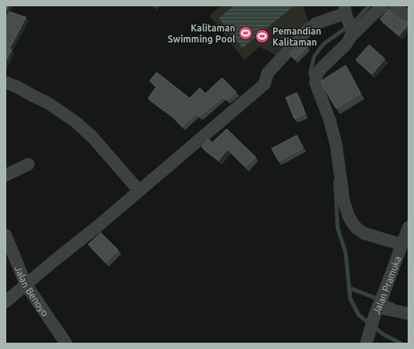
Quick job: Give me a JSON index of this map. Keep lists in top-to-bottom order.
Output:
{
  "streets": {
    "street": ["Jalan Pramuka", "Jalan Benoyo"]
  },
  "places": {
    "sports": ["Kalitaman Swimming Pool", "Pemandian Kalitaman"]
  }
}
